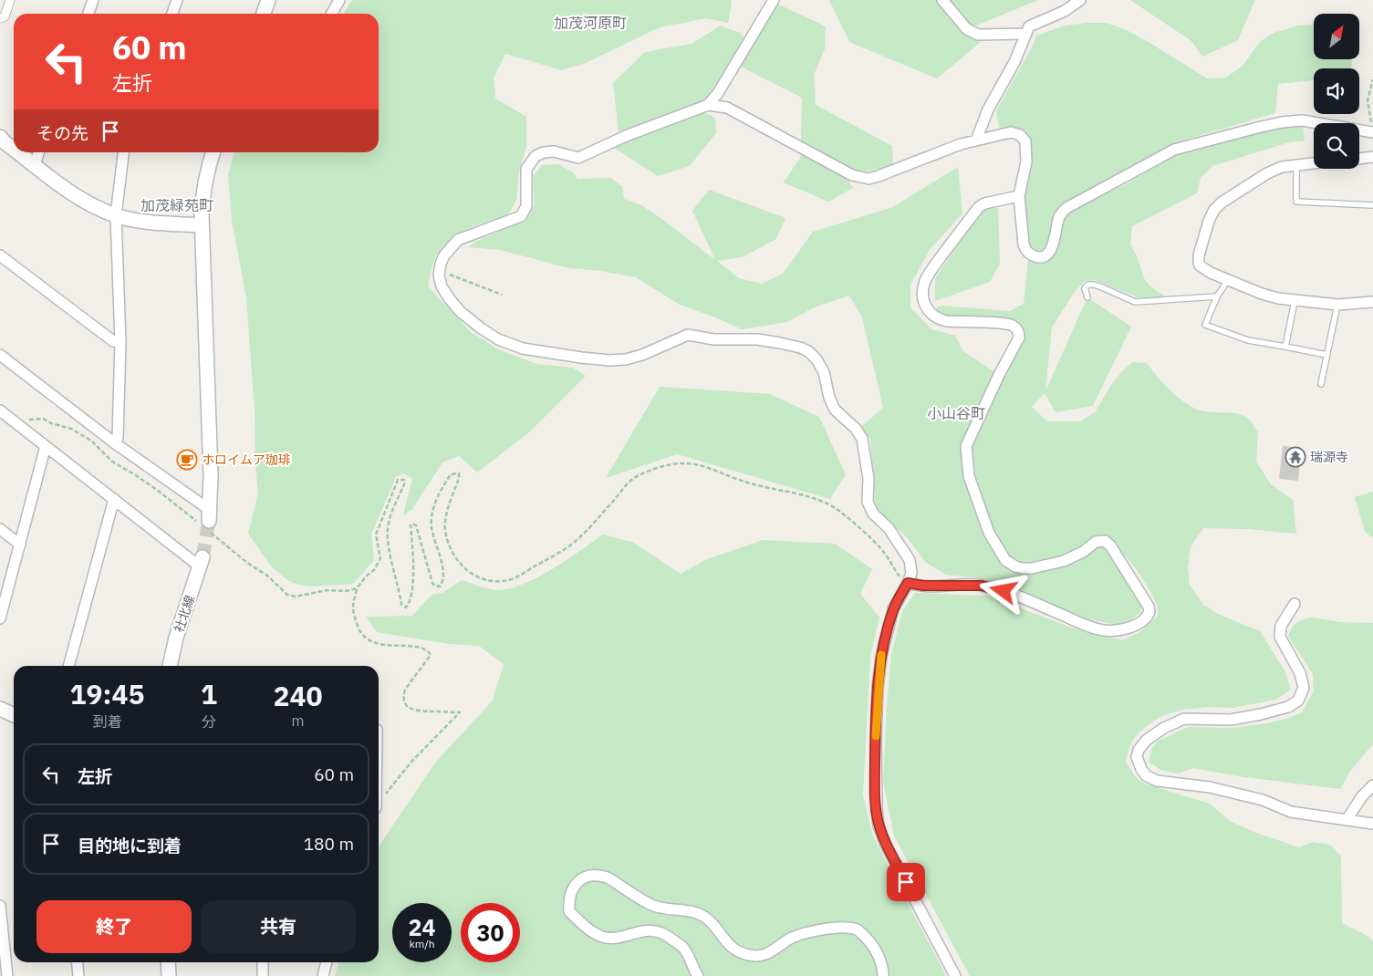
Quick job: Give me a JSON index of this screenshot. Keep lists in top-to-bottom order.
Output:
{
  "streets": {
    "street": ["社北線"]
  },
  "districts": ["加茂河原町", "加茂緑苑町", "小山谷町"],
  "places": {
    "temple": ["瑞源寺"],
    "cafe": ["ホロイムア珈琲"]
  },
  "north": "top right",
  "page": {
    "turn": ["60 m", "左折"],
    "then": "その先",
    "eta": [
      "19:45",
      "到着",
      "1",
      "分",
      "240",
      "m"
    ],
    "list": [
      {
        "name": "左折",
        "value": "60 m"
      },
      {
        "name": "目的地に到着",
        "value": "180 m"
      }
    ],
    "buttons": ["終了", "共有"],
    "speed": "24 km/h",
    "limit": "30"
  }
}
